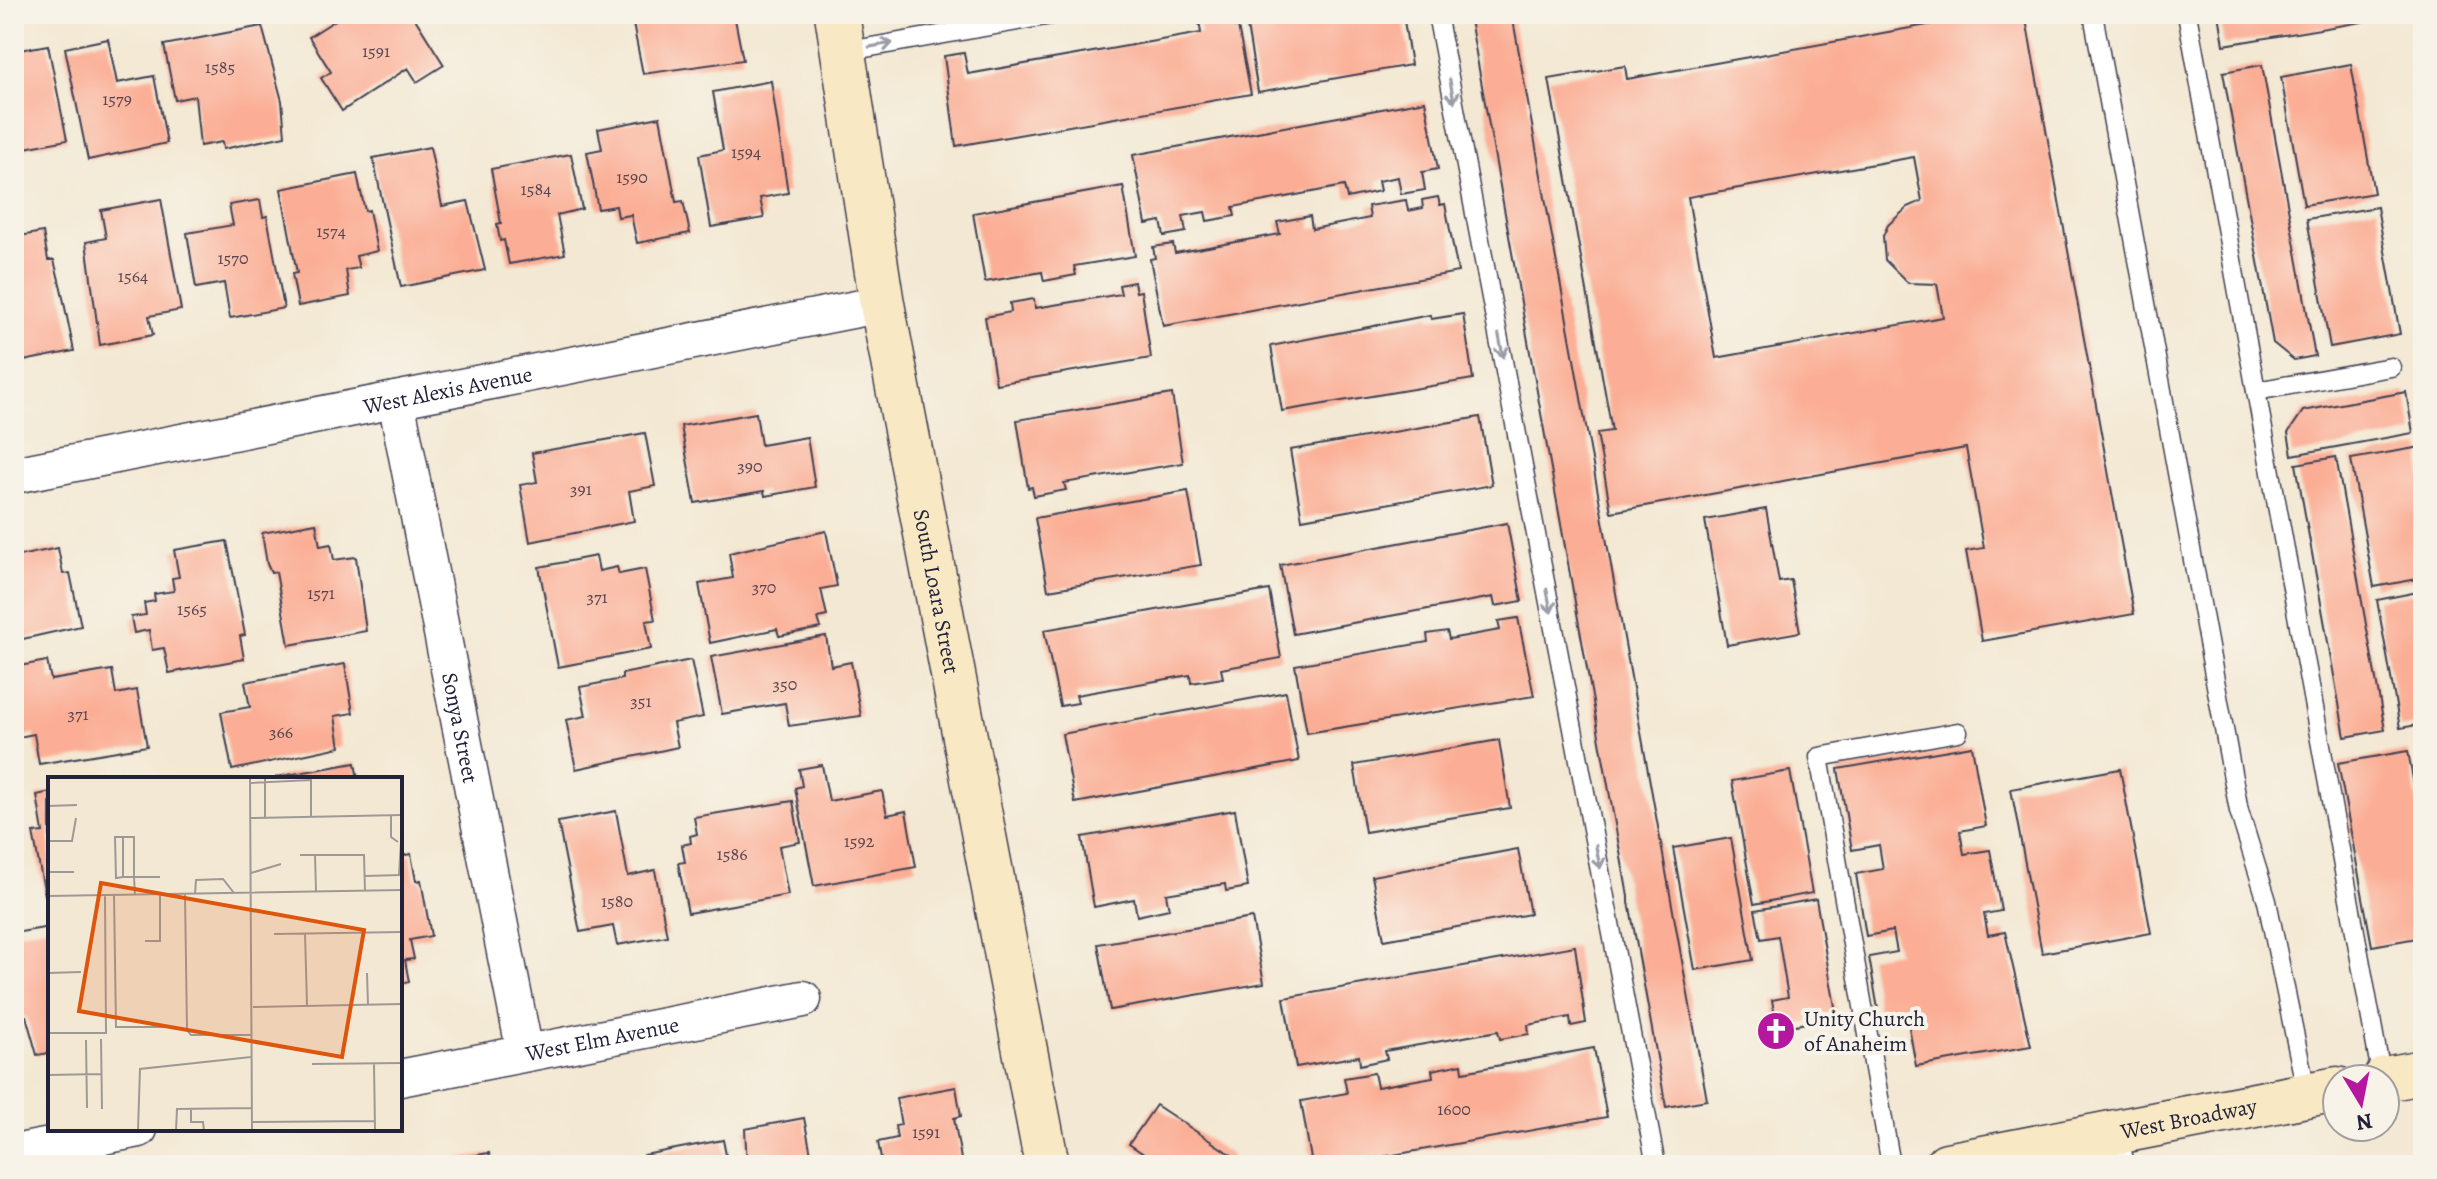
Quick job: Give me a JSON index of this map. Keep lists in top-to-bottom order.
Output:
{
  "streets": {
    "street": [
      "West Alexis Avenue",
      "South Loara Street",
      "Sonya Street",
      "West Elm Avenue",
      "West Broadway"
    ]
  },
  "crossings": [
    ["West Alexis Avenue", "South Loara Street"],
    ["West Alexis Avenue", "Sonya Street"],
    ["Sonya Street", "West Elm Avenue"]
  ],
  "places": {
    "church": ["Unity Church of Anaheim"]
  },
  "house_numbers": [
    "1591",
    "1585",
    "1579",
    "1594",
    "1590",
    "1584",
    "1574",
    "1570",
    "1564",
    "390",
    "391",
    "370",
    "1571",
    "371",
    "1565",
    "350",
    "351",
    "371",
    "366",
    "1592",
    "1586",
    "1580",
    "1600",
    "1591"
  ],
  "north": "bottom"
}
